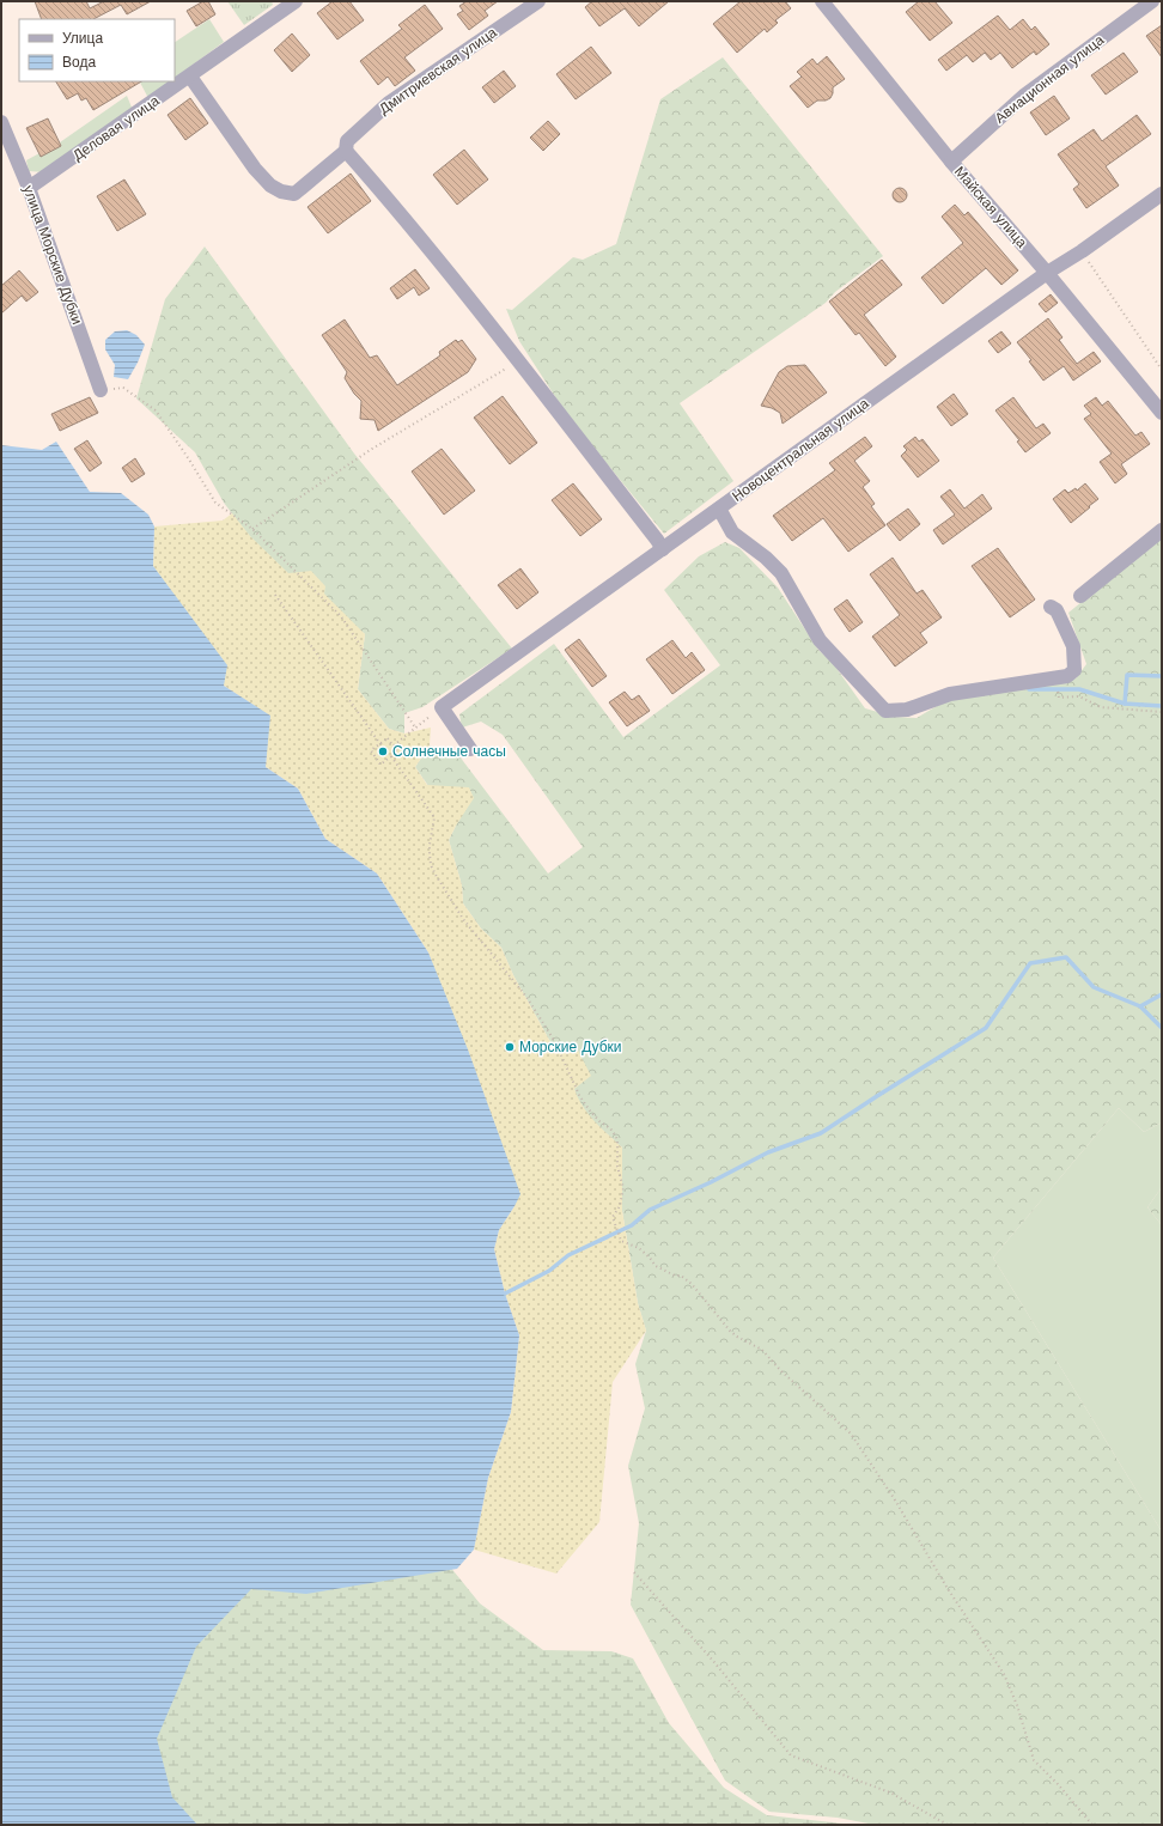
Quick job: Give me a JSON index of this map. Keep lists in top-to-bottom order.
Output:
{
  "streets": {
    "street": [
      "Дмитриевская улица",
      "Авиационная улица",
      "Деловая улица",
      "Майская улица",
      "улица Морские Дубки",
      "Новоцентральная улица"
    ]
  },
  "crossings": [
    ["Дмитриевская улица", "Деловая улица"],
    ["Авиационная улица", "Майская улица"],
    ["Деловая улица", "улица Морские Дубки"],
    ["Майская улица", "Новоцентральная улица"]
  ],
  "places": ["Солнечные часы", "Морские Дубки"],
  "legend": ["Улица", "Вода"]
}
